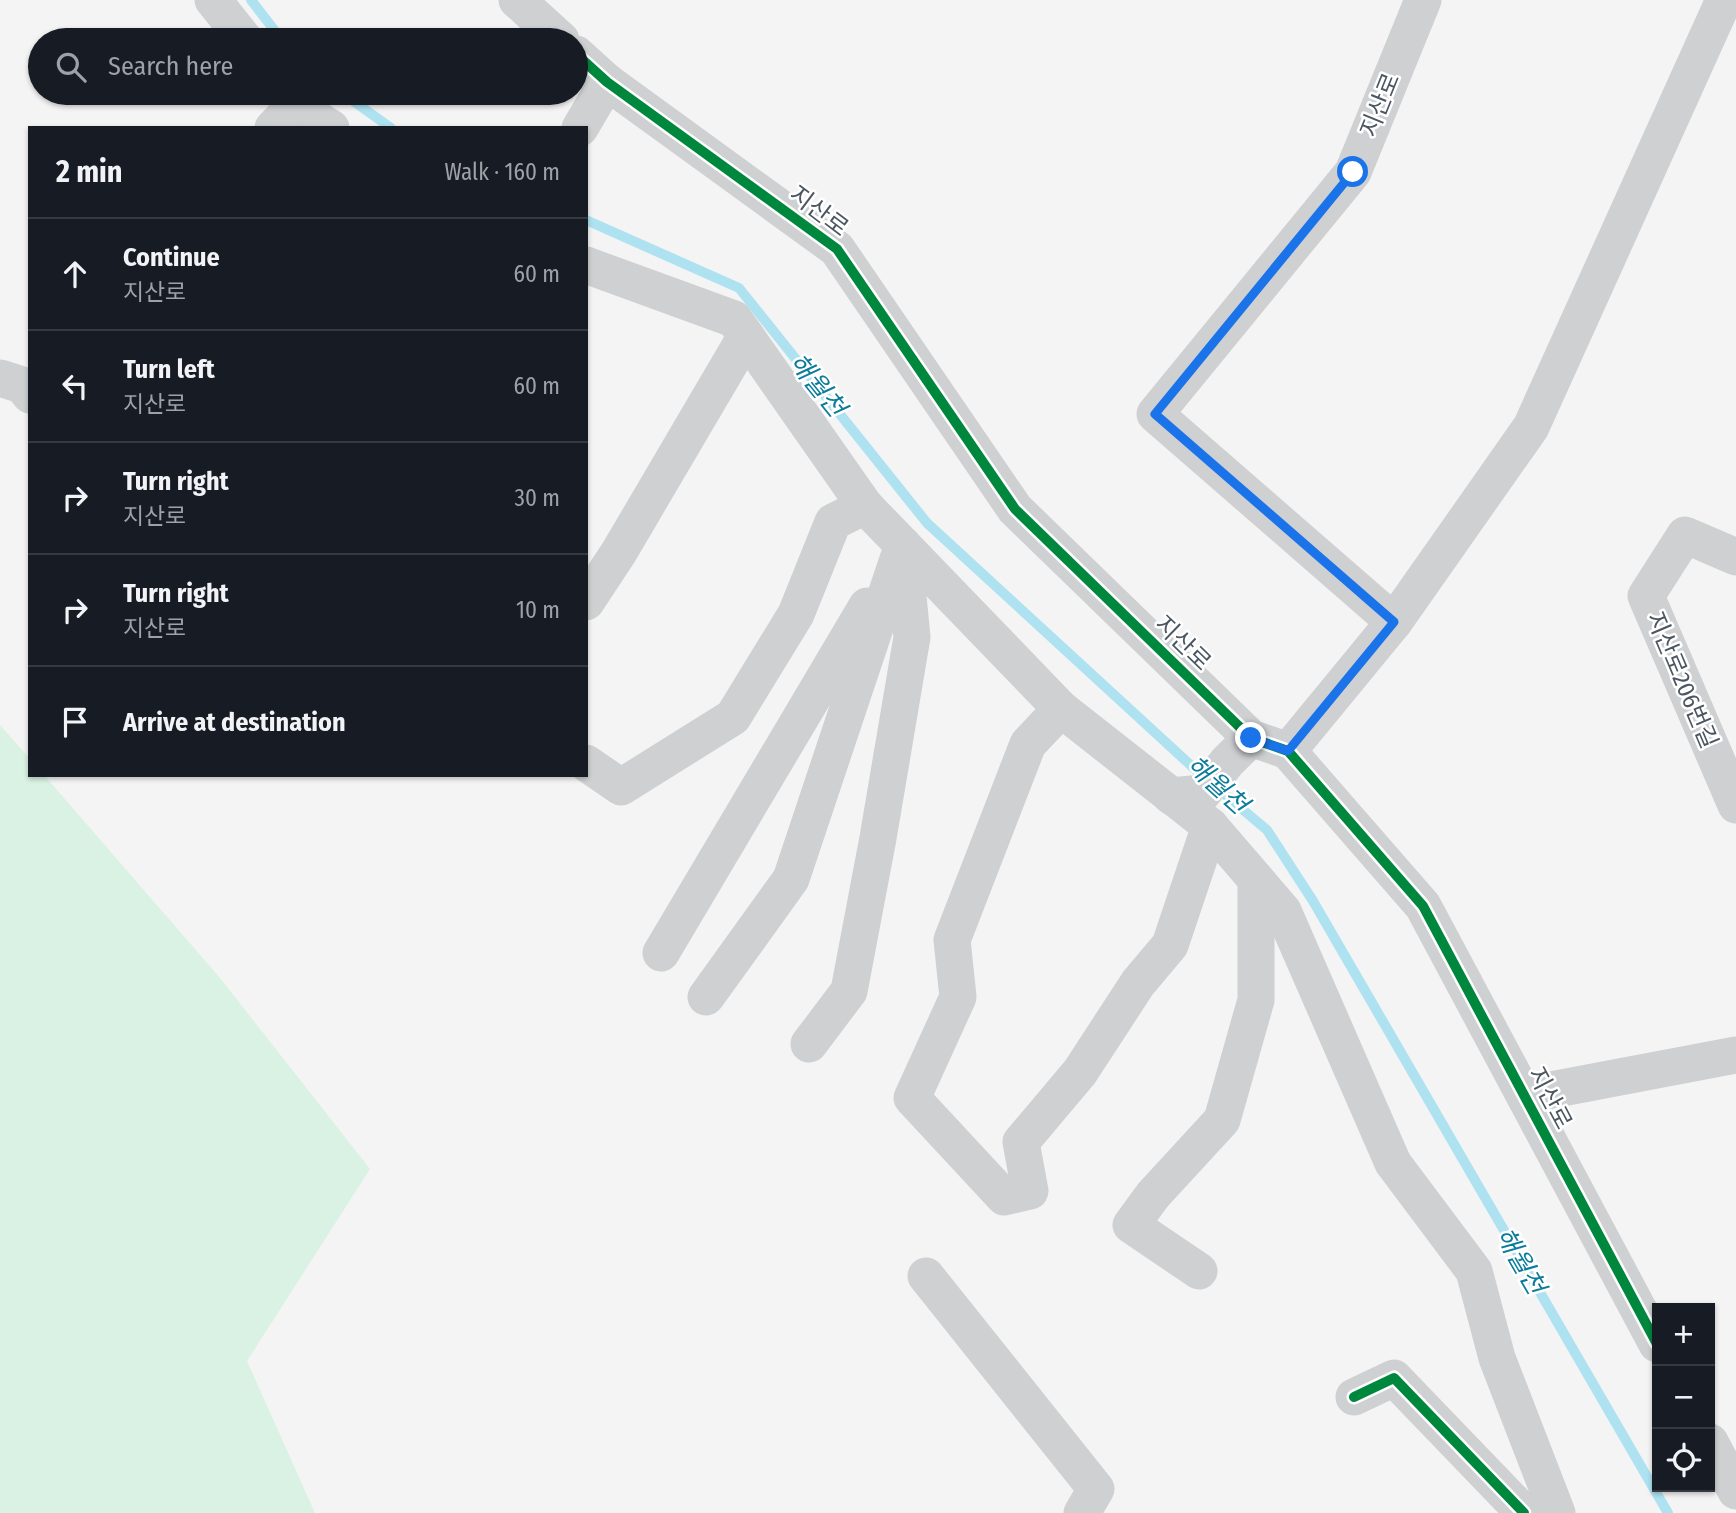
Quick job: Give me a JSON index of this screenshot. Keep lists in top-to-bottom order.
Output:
{
  "streets": {
    "street": ["지산로", "지산로206번길"]
  },
  "water": ["해월천"],
  "page": {
    "search": "Search here",
    "heading": ["2 min", "Walk · 160 m"],
    "list": [
      ["Continue", "지산로", "60 m"],
      ["Turn left", "지산로", "60 m"],
      ["Turn right", "지산로", "30 m"],
      ["Turn right", "지산로", "10 m"],
      "Arrive at destination"
    ],
    "map_buttons": ["+", "−"]
  }
}
